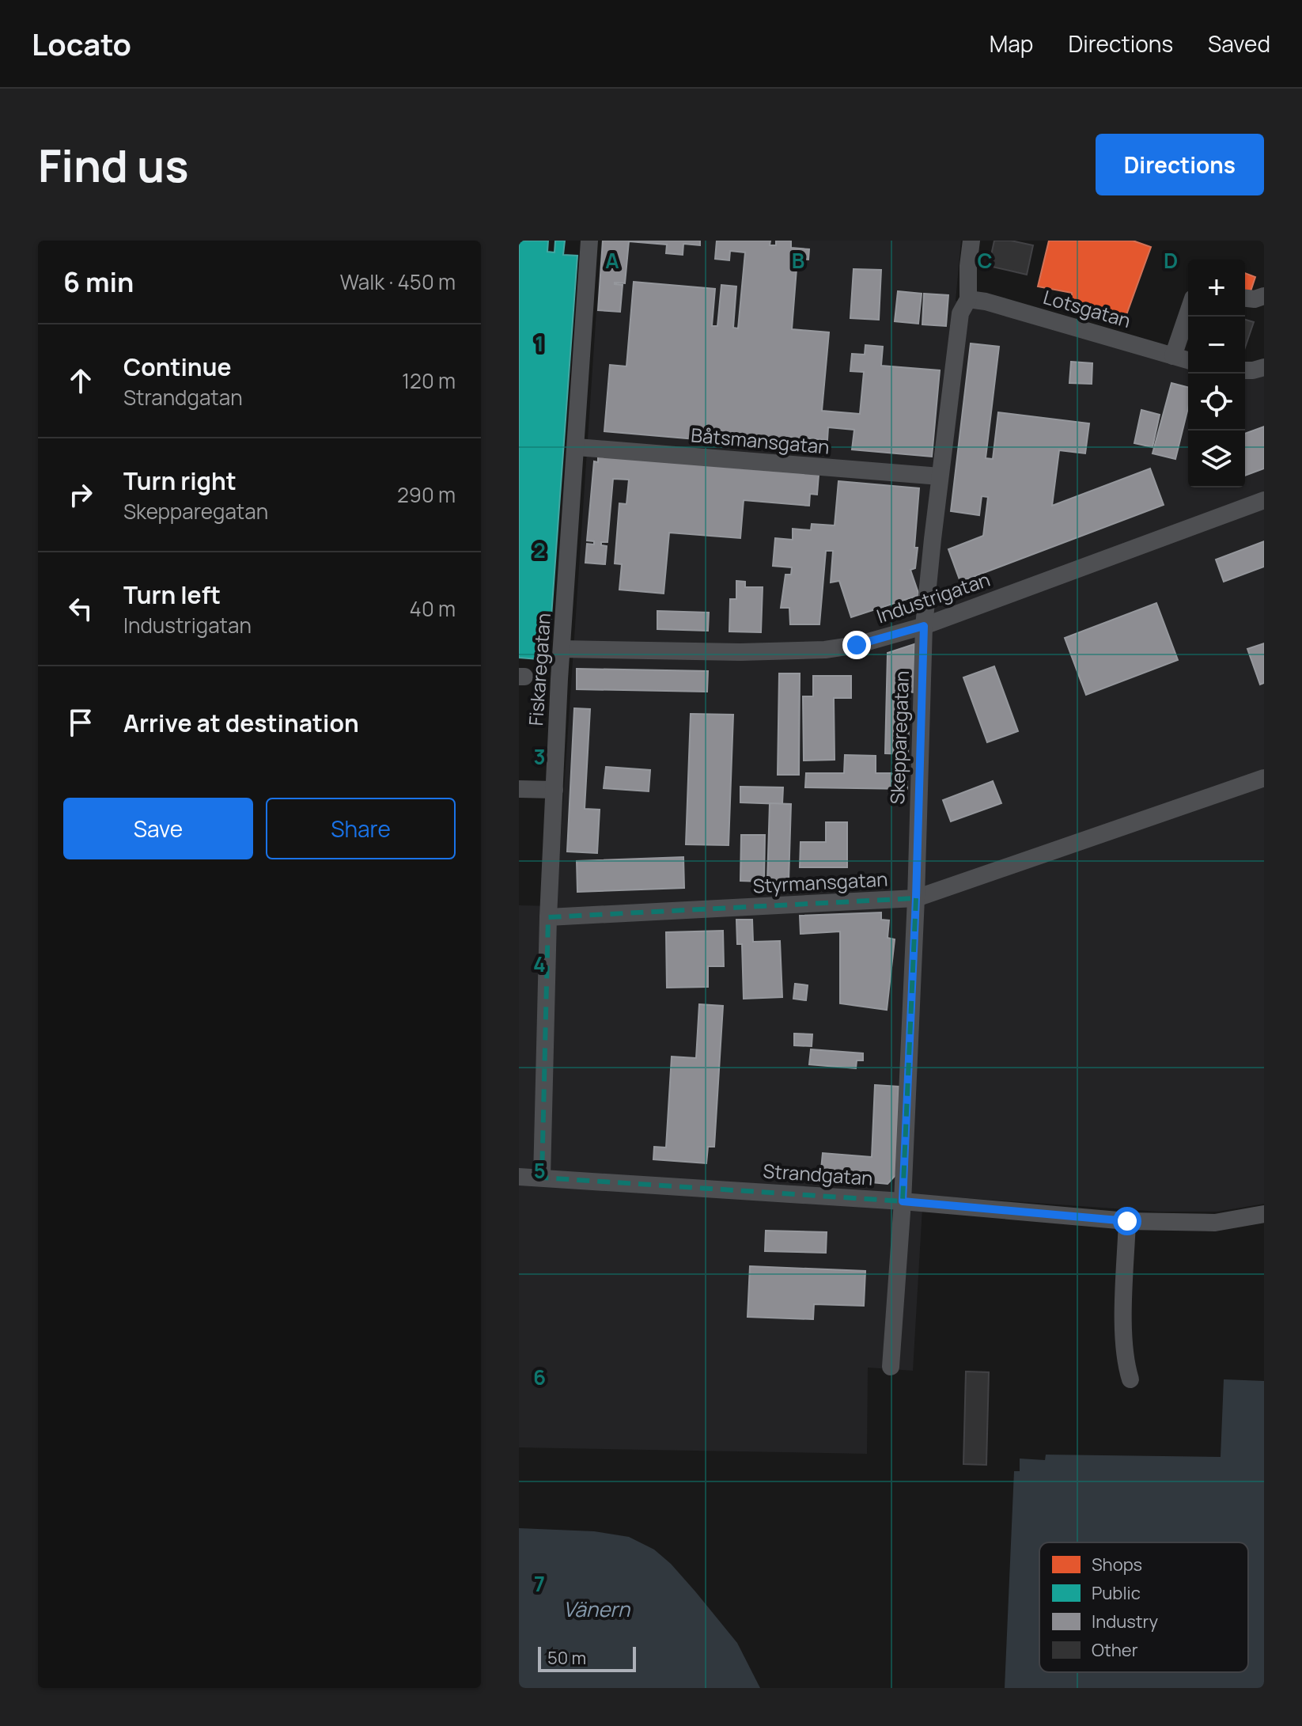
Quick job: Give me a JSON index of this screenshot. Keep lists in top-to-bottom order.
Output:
{
  "streets": {
    "street": [
      "Lotsgatan",
      "Båtsmansgatan",
      "Industrigatan",
      "Fiskaregatan",
      "Skepparegatan",
      "Styrmansgatan",
      "Strandgatan"
    ]
  },
  "crossings": [
    ["Lotsgatan", "Skepparegatan"],
    ["Båtsmansgatan", "Fiskaregatan"],
    ["Båtsmansgatan", "Skepparegatan"],
    ["Industrigatan", "Fiskaregatan"],
    ["Industrigatan", "Skepparegatan"],
    ["Fiskaregatan", "Styrmansgatan"],
    ["Fiskaregatan", "Strandgatan"],
    ["Skepparegatan", "Styrmansgatan"],
    ["Skepparegatan", "Strandgatan"]
  ],
  "water": ["Vänern"],
  "legend": [
    "Shops",
    "Public",
    "Industry",
    "Other"
  ],
  "scale_bar": "50 m",
  "page": {
    "header": "Locato",
    "nav": ["Map", "Directions", "Saved"],
    "buttons": [
      "Directions",
      ["Save", "Share"]
    ],
    "title": "Find us",
    "heading": ["6 min", "Walk · 450 m"],
    "map_buttons": ["+", "−"],
    "list": [
      ["Continue", "Strandgatan", "120 m"],
      ["Turn right", "Skepparegatan", "290 m"],
      ["Turn left", "Industrigatan", "40 m"],
      "Arrive at destination"
    ],
    "scale": "50 m"
  },
  "grid": {
    "columns": [
      "A",
      "B",
      "C",
      "D"
    ],
    "rows": [
      "1",
      "2",
      "3",
      "4",
      "5",
      "6",
      "7"
    ]
  }
}
